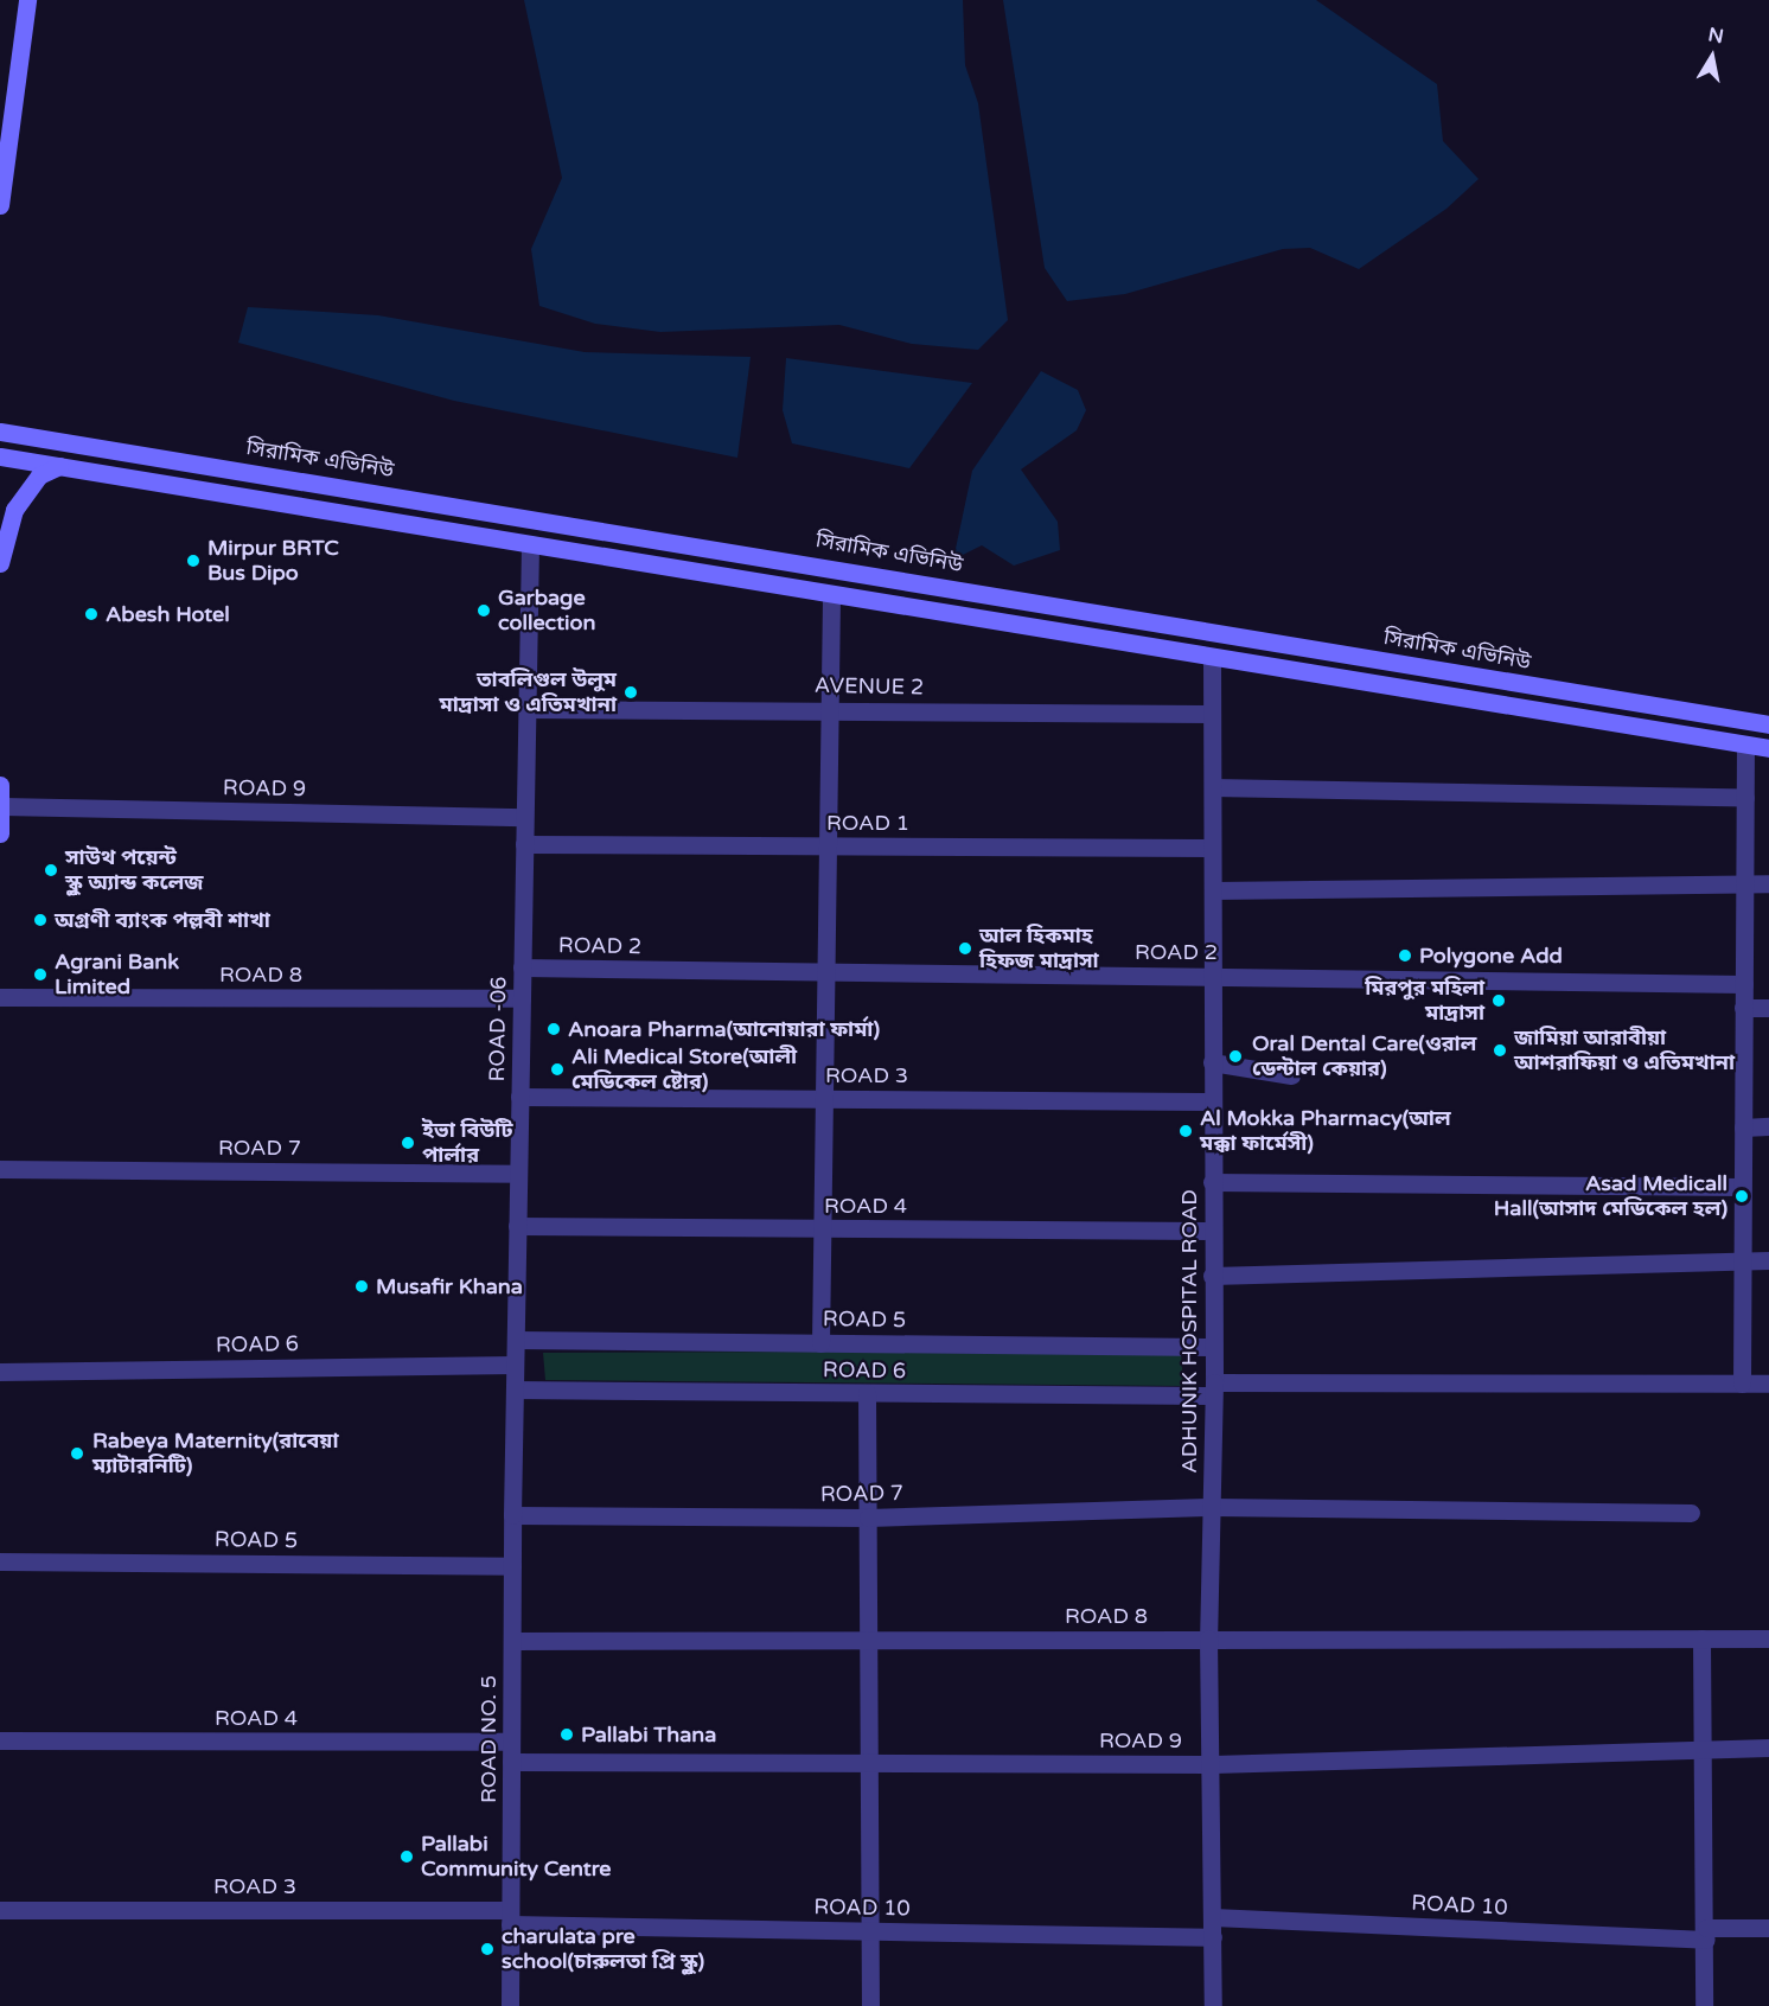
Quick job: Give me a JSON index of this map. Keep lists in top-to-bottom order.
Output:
{
  "streets": {
    "main road": ["সিরামিক এভিনিউ"],
    "street": [
      "AVENUE 2",
      "ROAD 9",
      "ROAD 1",
      "ROAD 2",
      "ROAD 8",
      "ROAD -06",
      "ROAD 3",
      "ROAD 7",
      "ROAD 4",
      "ROAD 5",
      "ADHUNIK HOSPITAL ROAD",
      "ROAD 6",
      "ROAD NO. 5",
      "ROAD 10"
    ]
  },
  "crossings": [
    ["AVENUE 2", "ROAD -06"],
    ["AVENUE 2", "ADHUNIK HOSPITAL ROAD"],
    ["ROAD 9", "ROAD -06"],
    ["ROAD 9", "ADHUNIK HOSPITAL ROAD"],
    ["ROAD 9", "ROAD NO. 5"],
    ["ROAD 1", "ROAD -06"],
    ["ROAD 1", "ADHUNIK HOSPITAL ROAD"],
    ["ROAD 2", "ROAD -06"],
    ["ROAD 2", "ADHUNIK HOSPITAL ROAD"],
    ["ROAD 8", "ROAD -06"],
    ["ROAD 8", "ADHUNIK HOSPITAL ROAD"],
    ["ROAD 8", "ROAD NO. 5"],
    ["ROAD -06", "ROAD 3"],
    ["ROAD -06", "ROAD 7"],
    ["ROAD -06", "ROAD 4"],
    ["ROAD -06", "ROAD 5"],
    ["ROAD -06", "ROAD 6"],
    ["ROAD -06", "ROAD NO. 5"],
    ["ROAD 3", "ADHUNIK HOSPITAL ROAD"],
    ["ROAD 3", "ROAD NO. 5"],
    ["ROAD 3", "ROAD 10"],
    ["ROAD 7", "ADHUNIK HOSPITAL ROAD"],
    ["ROAD 7", "ROAD NO. 5"],
    ["ROAD 4", "ADHUNIK HOSPITAL ROAD"],
    ["ROAD 4", "ROAD NO. 5"],
    ["ROAD 5", "ADHUNIK HOSPITAL ROAD"],
    ["ROAD 5", "ROAD NO. 5"],
    ["ADHUNIK HOSPITAL ROAD", "ROAD 6"],
    ["ADHUNIK HOSPITAL ROAD", "ROAD 10"],
    ["ROAD NO. 5", "ROAD 10"]
  ],
  "places": [
    "Mirpur BRTC Bus Dipo",
    "Garbage collection",
    "Abesh Hotel",
    "তাবলিগুল উলুম মাদ্রাসা ও এতিমখানা",
    "সাউথ পয়েন্ট স্কুল অ্যান্ড কলেজ",
    "অগ্রণী ব্যাংক পল্লবী শাখা",
    "আল হিকমাহ হিফজ মাদ্রাসা",
    "Polygone Add",
    "Agrani Bank Limited",
    "মিরপুর মহিলা মাদ্রাসা",
    "Anoara Pharma(আনোয়ারা ফার্মা)",
    "জামিয়া আরাবীয়া আশরাফিয়া ও এতিমখানা",
    "Oral Dental Care(ওরাল ডেন্টাল কেয়ার)",
    "Ali Medical Store(আলী মেডিকেল ষ্টোর)",
    "Al Mokka Pharmacy(আল মক্কা ফার্মেসী)",
    "ইভা বিউটি পার্লার",
    "Asad Medicall Hall(আসাদ মেডিকেল হল)",
    "Musafir Khana",
    "Rabeya Maternity(রাবেয়া ম্যাটারনিটি)",
    "Pallabi Thana",
    "Pallabi Community Centre",
    "charulata pre school(চারুলতা প্রি স্কুল)"
  ],
  "north": "top"
}
